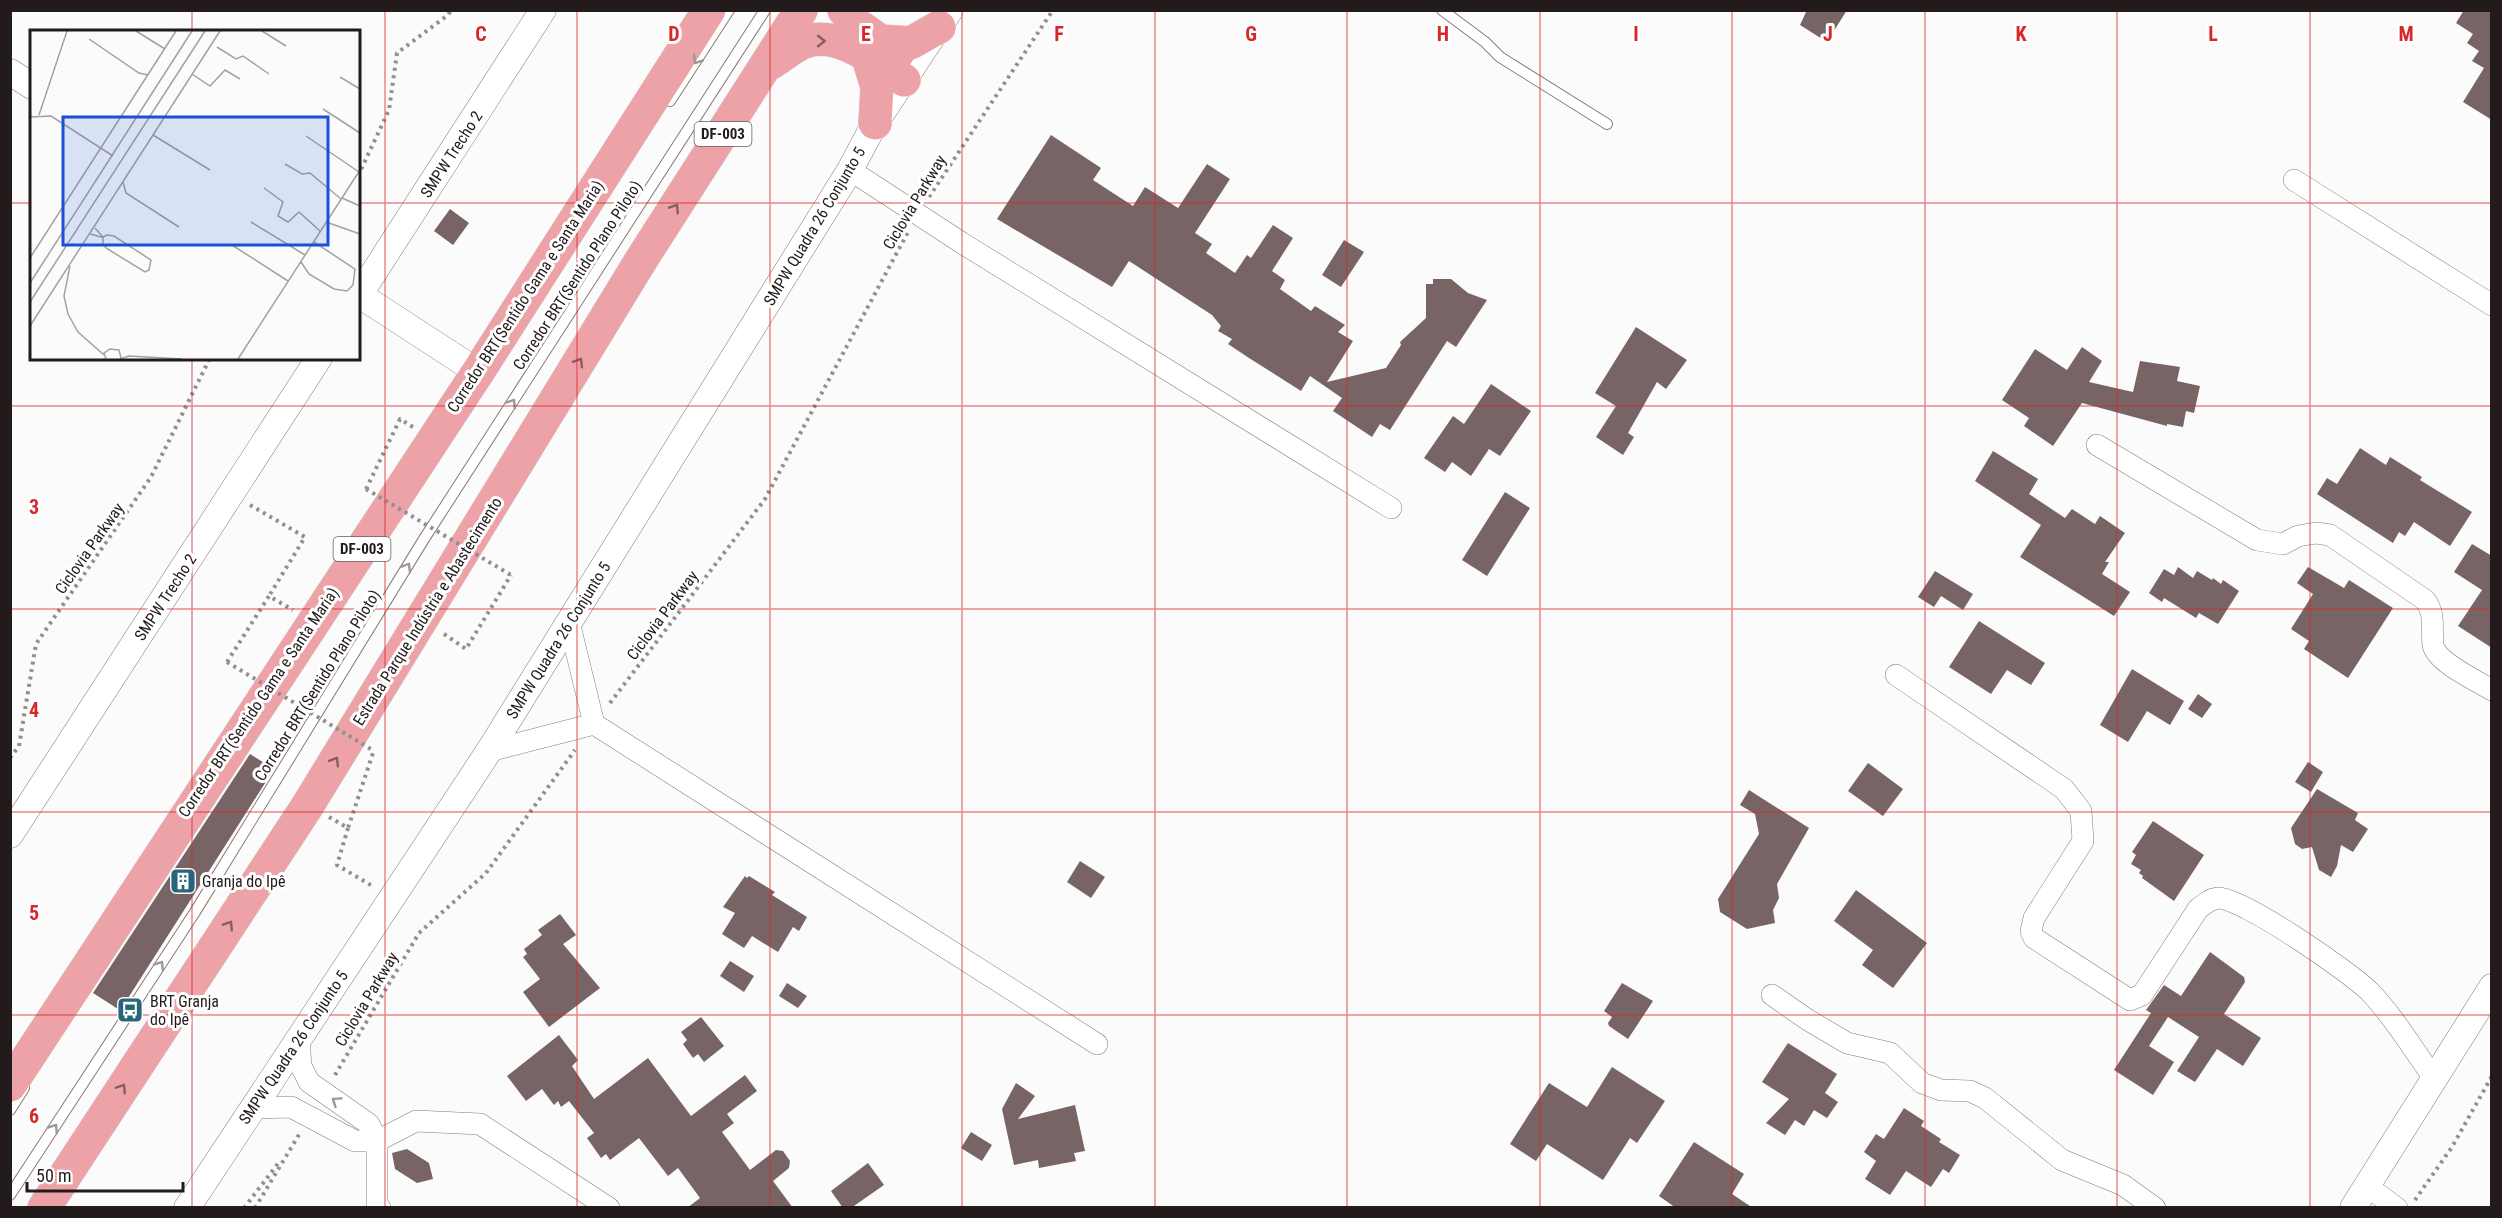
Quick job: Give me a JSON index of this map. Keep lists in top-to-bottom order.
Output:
{
  "streets": {
    "highway": ["DF-003", "Estrada Parque Indústria e Abastecimento"],
    "street": ["SMPW Trecho 2", "SMPW Quadra 26 Conjunto 5"],
    "lane": ["Corredor BRT(Sentido Plano Piloto)", "Corredor BRT(Sentido Gama e Santa Maria)"],
    "path": ["Ciclovia Parkway"]
  },
  "crossings": [
    ["DF-003", "Corredor BRT(Sentido Gama e Santa Maria)"]
  ],
  "one_way": ["Corredor BRT(Sentido Plano Piloto)"],
  "places": {
    "building": ["Granja do Ipê"],
    "bus stop": ["BRT Granja do Ipê"]
  },
  "scale_bar": "50 m",
  "grid": {
    "columns": [
      "C",
      "D",
      "E",
      "F",
      "G",
      "H",
      "I",
      "J",
      "K",
      "L",
      "M"
    ],
    "rows": [
      "3",
      "4",
      "5",
      "6"
    ]
  }
}
